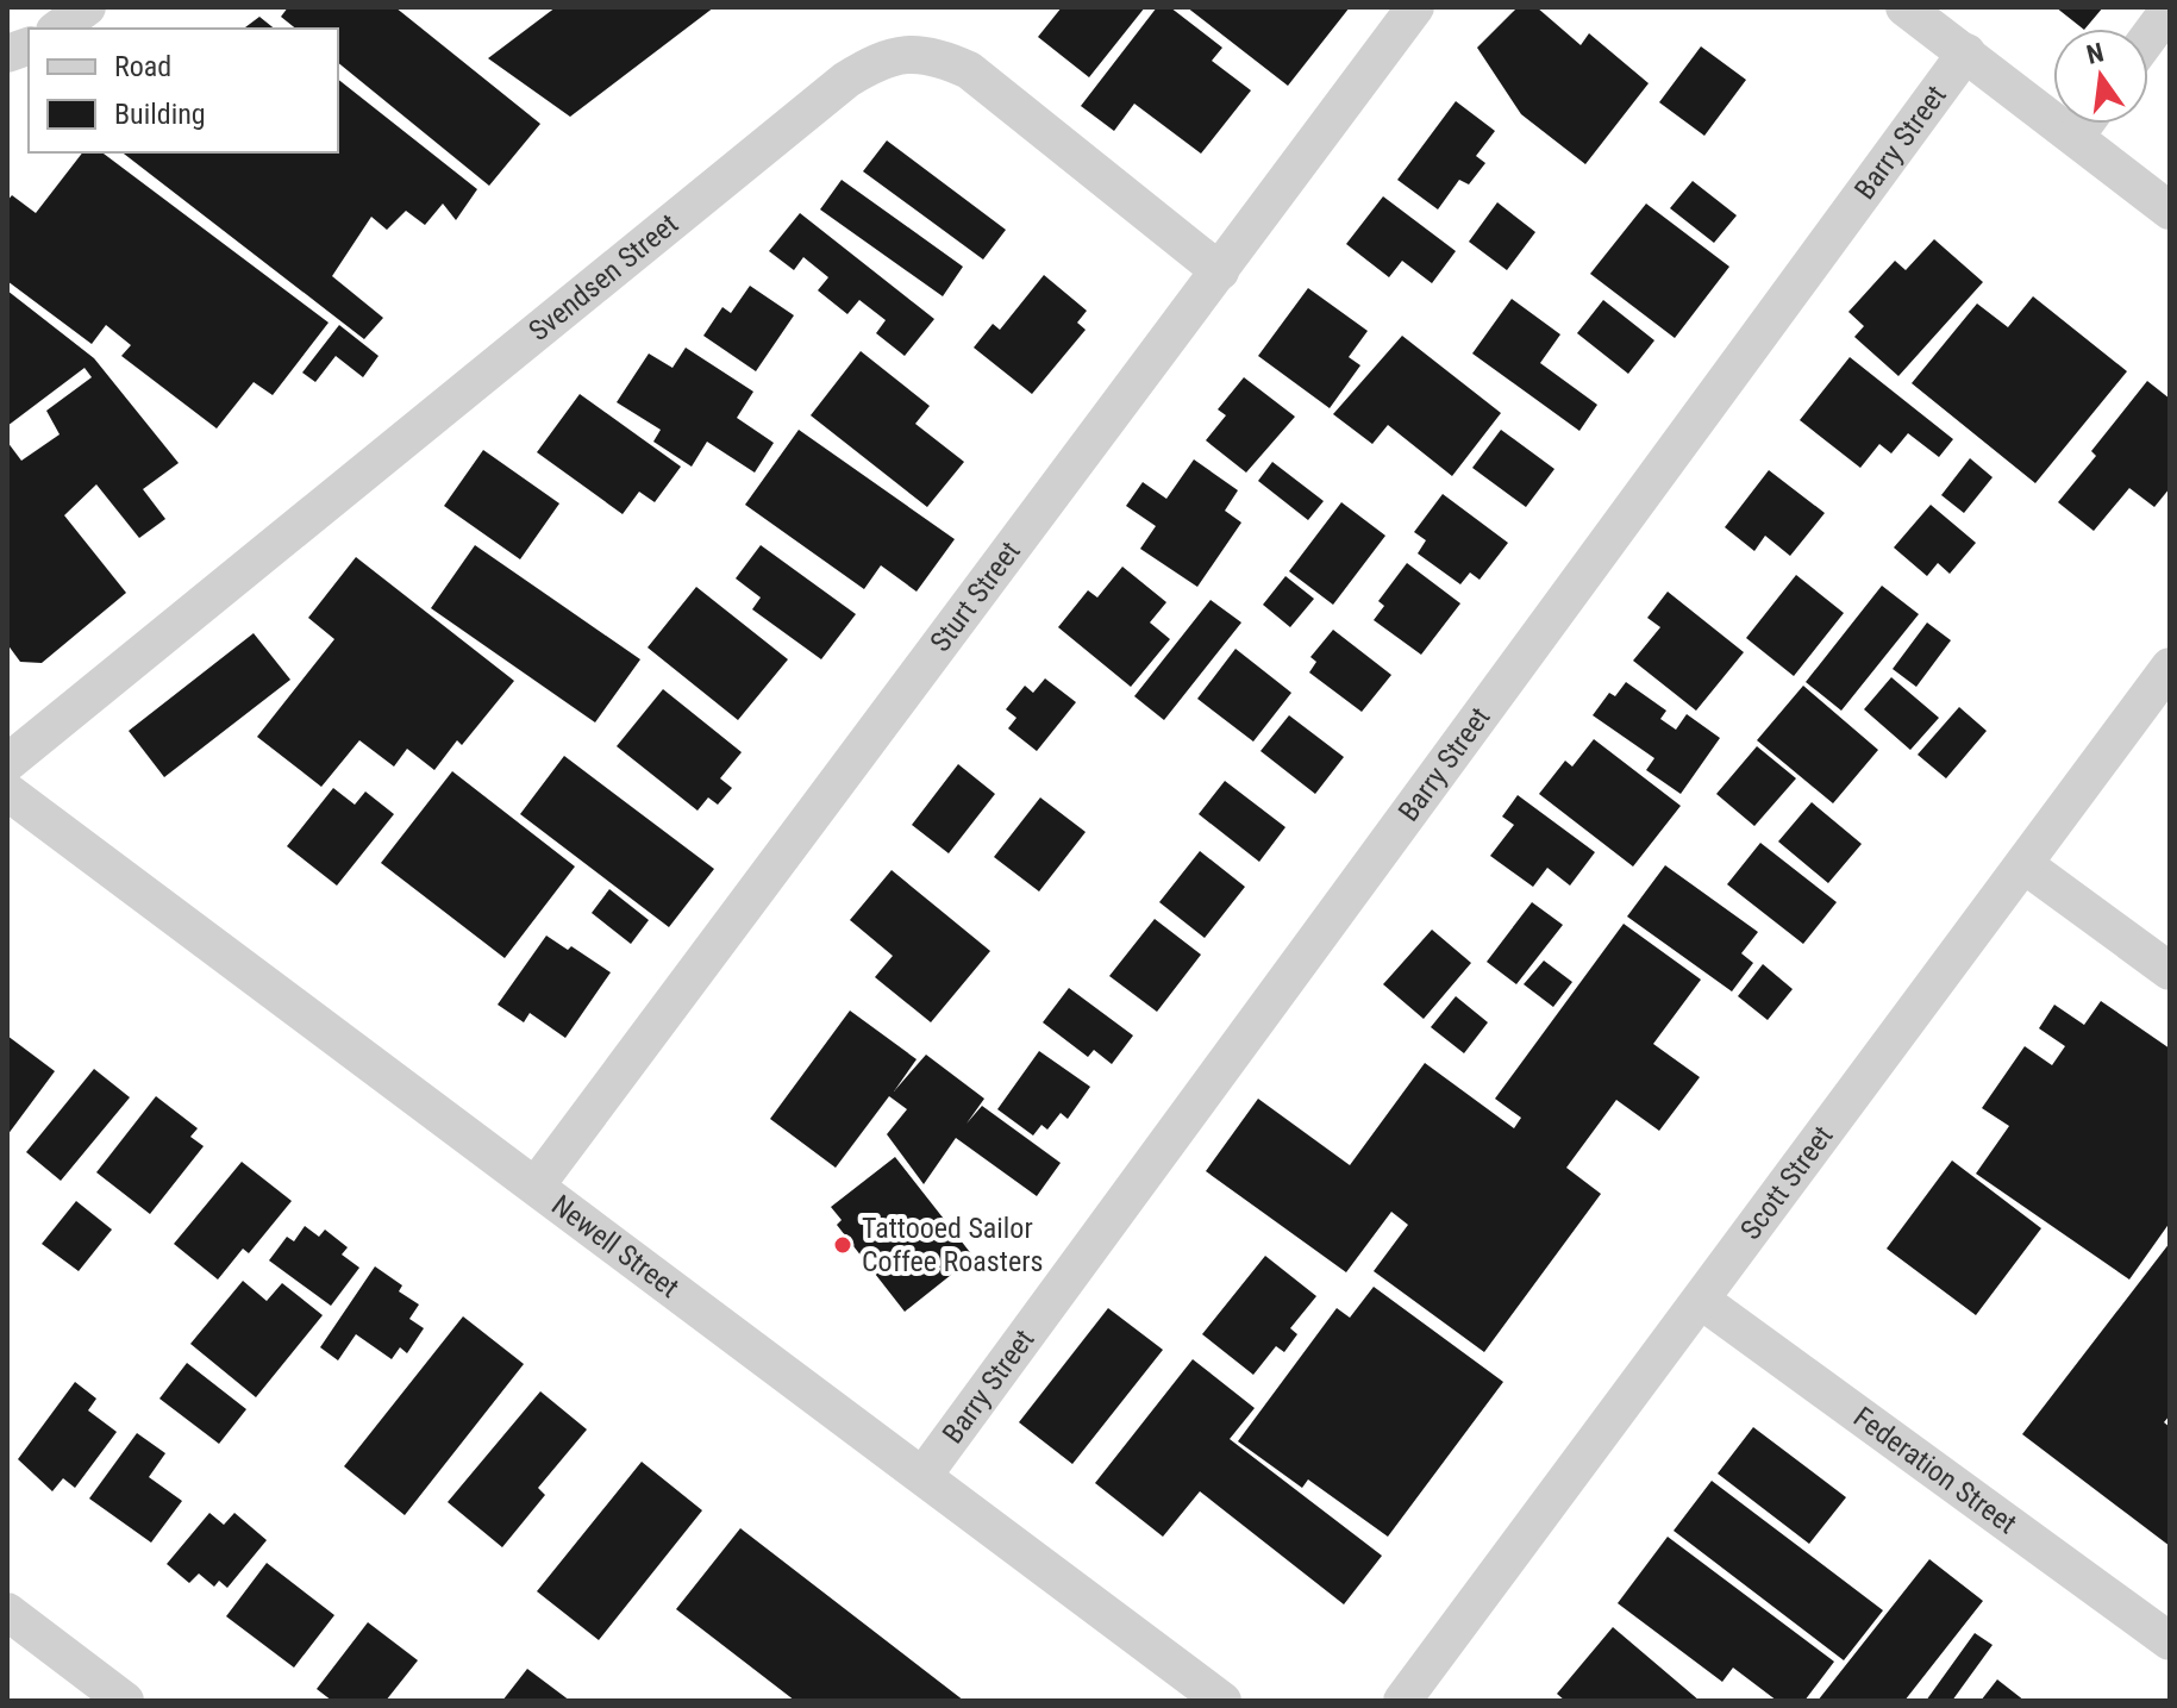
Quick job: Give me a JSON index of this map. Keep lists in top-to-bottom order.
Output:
{
  "streets": {
    "street": [
      "Barry Street",
      "Svendsen Street",
      "Sturt Street",
      "Scott Street",
      "Newell Street",
      "Federation Street"
    ]
  },
  "crossings": [
    ["Barry Street", "Newell Street"],
    ["Svendsen Street", "Sturt Street"],
    ["Sturt Street", "Newell Street"],
    ["Scott Street", "Federation Street"]
  ],
  "places": ["Tattooed Sailor Coffee Roasters"],
  "legend": ["Road", "Building"],
  "north": "top"
}
